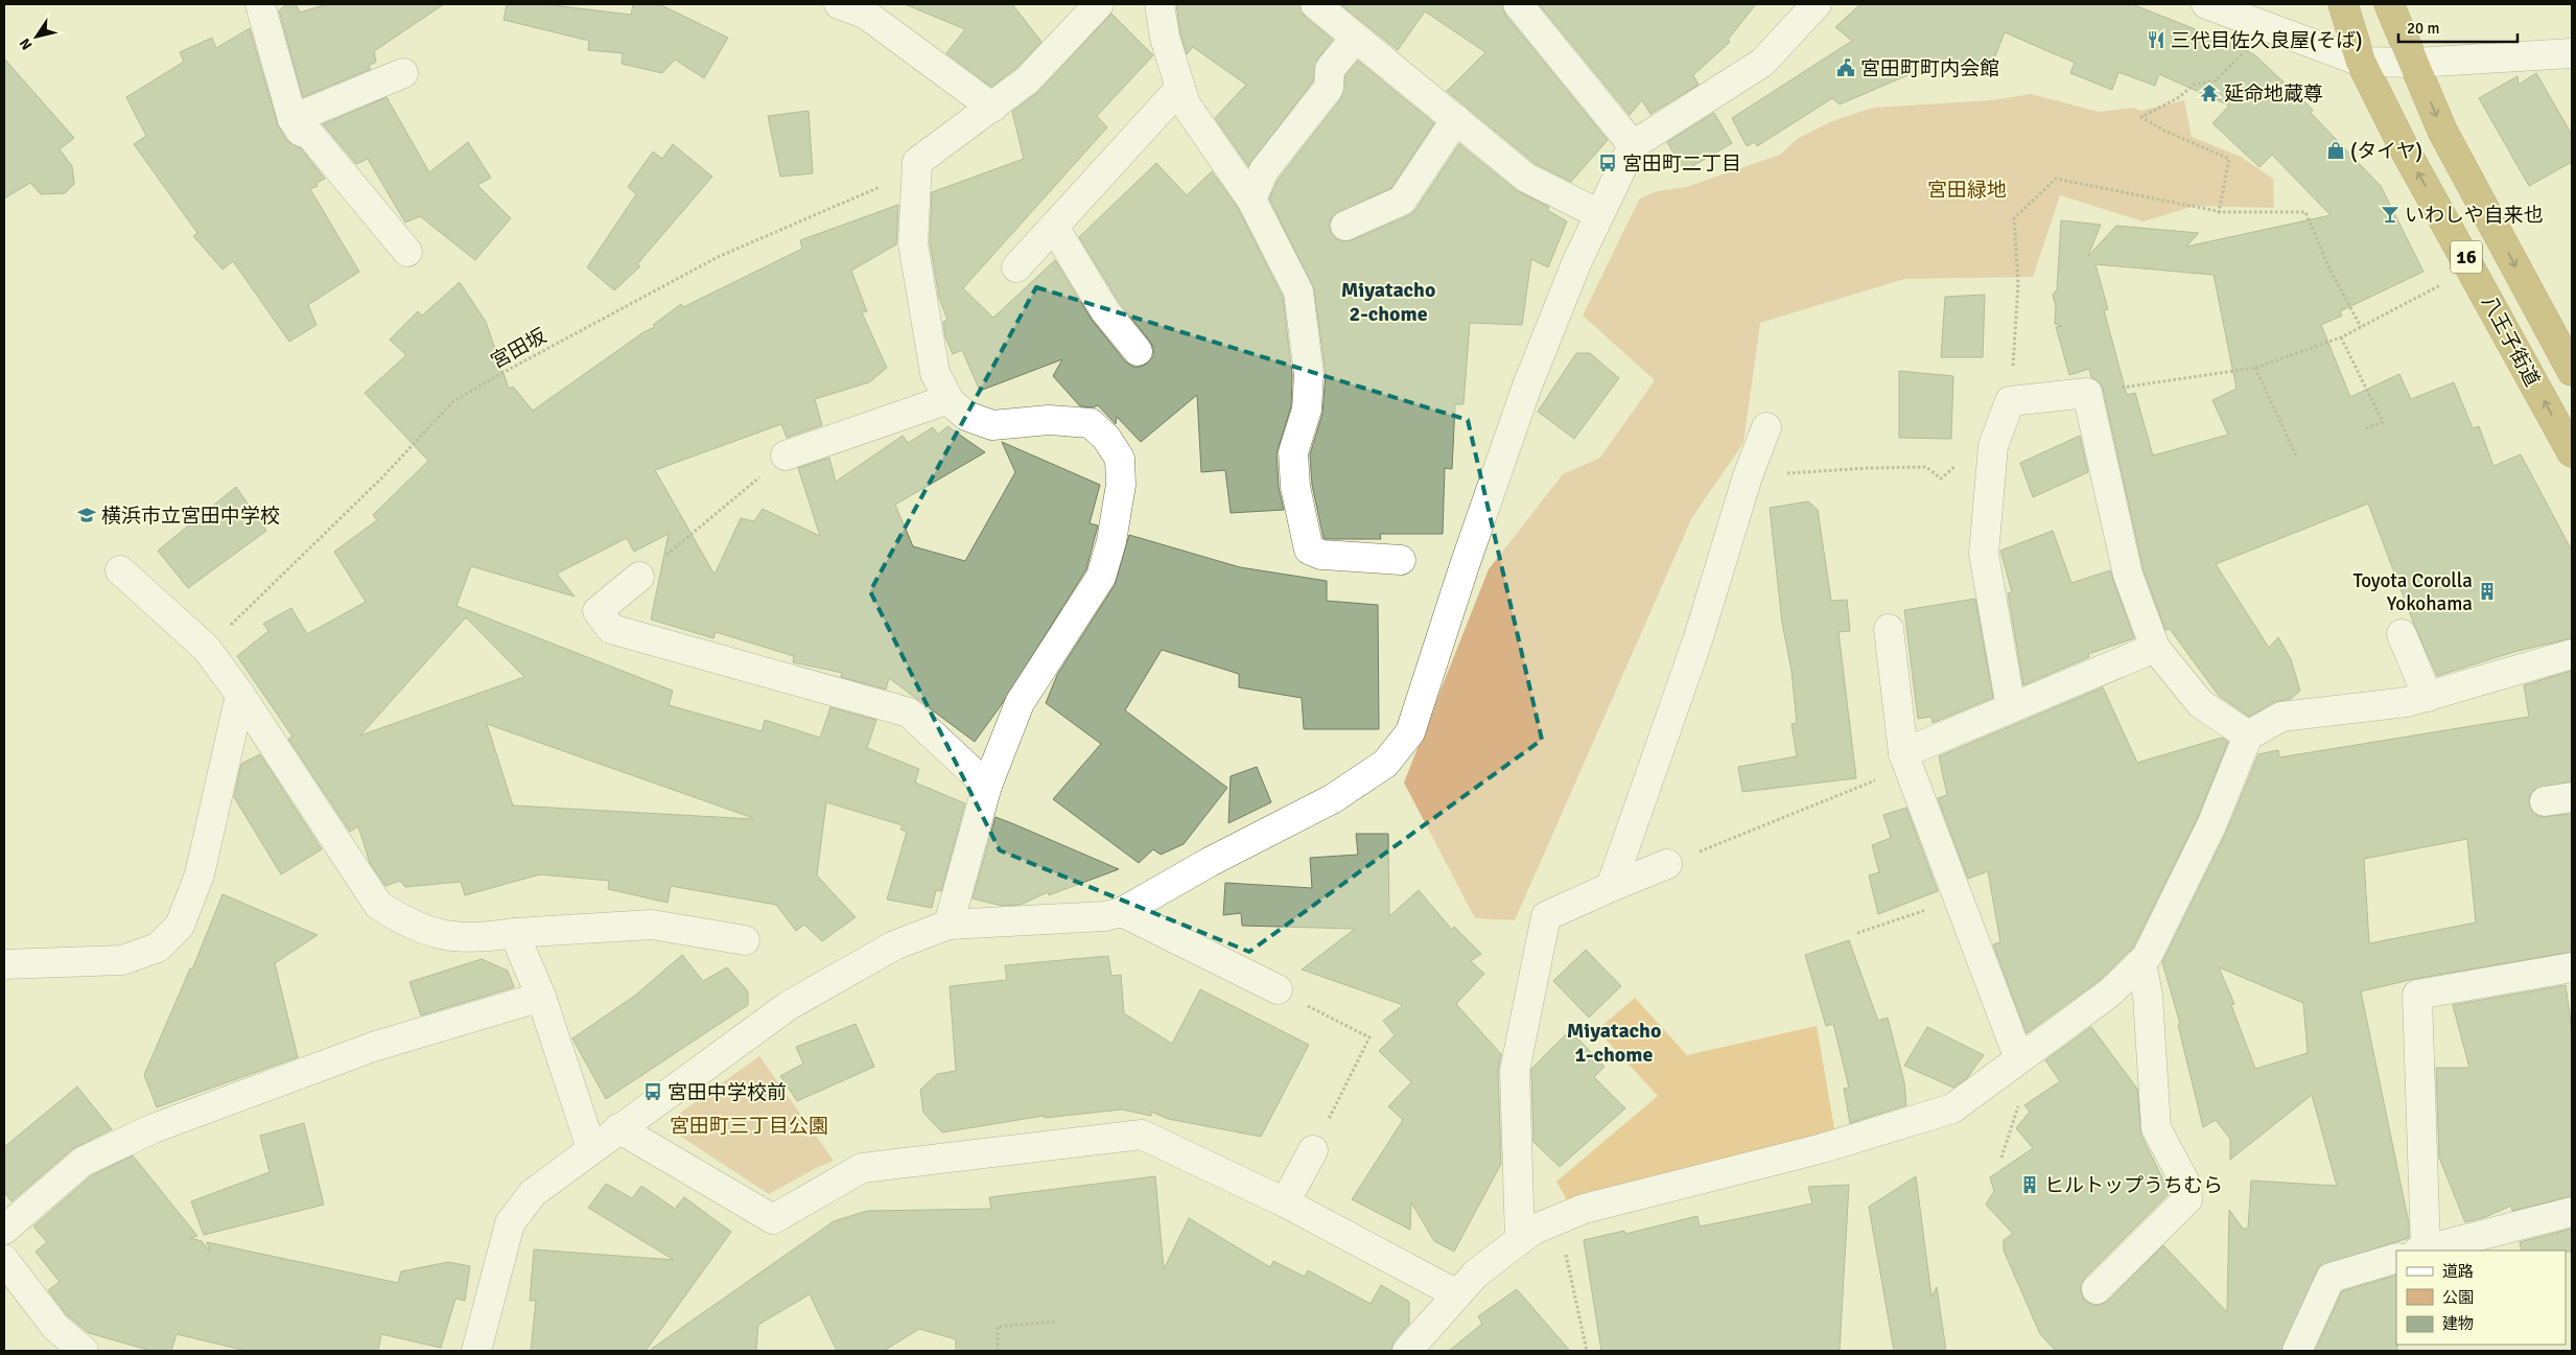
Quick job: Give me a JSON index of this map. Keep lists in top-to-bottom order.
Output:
{
  "streets": {
    "highway": ["16", "八王子街道"],
    "path": ["宮田坂"]
  },
  "districts": ["Miyatacho 2-chome", "Miyatacho 1-chome"],
  "parks": ["宮田緑地", "宮田町三丁目公園"],
  "places": {
    "restaurant": ["三代目佐久良屋(そば)"],
    "public building": ["宮田町町内会館"],
    "temple": ["延命地蔵尊"],
    "shop": ["(タイヤ)"],
    "bus stop": ["宮田町二丁目", "宮田中学校前"],
    "bar": ["いわしや自来也"],
    "school or university": ["横浜市立宮田中学校"],
    "building": ["Toyota Corolla Yokohama", "ヒルトップうちむら"]
  },
  "legend": ["道路", "公園", "建物"],
  "scale_bar": "20 m",
  "north": "bottom left"
}
